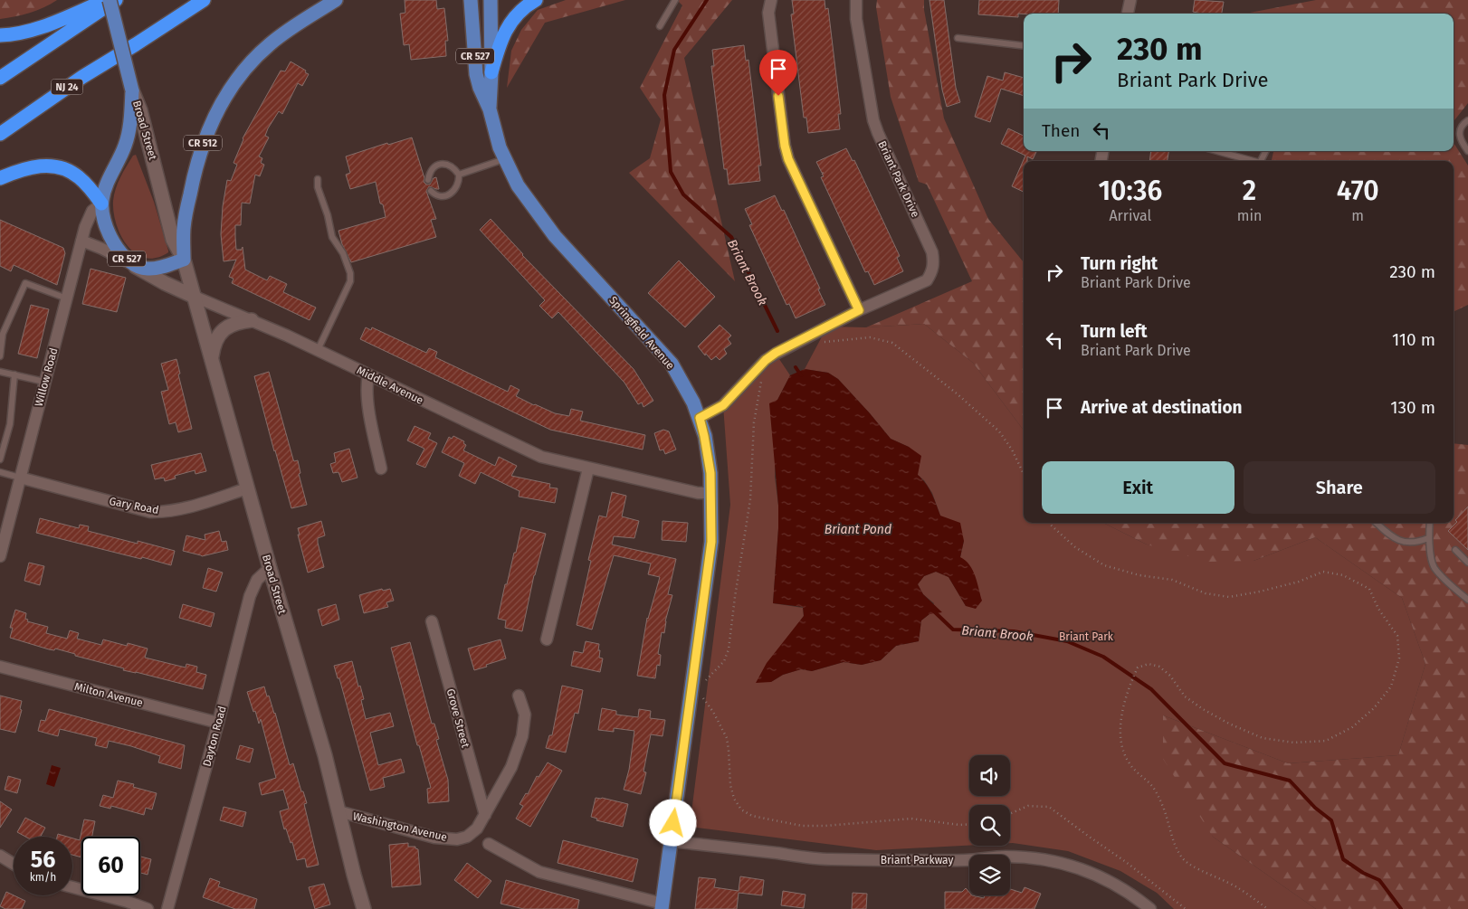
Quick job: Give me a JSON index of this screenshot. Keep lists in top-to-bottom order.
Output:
{
  "streets": {
    "highway": ["NJ 24"],
    "main road": [
      "CR 527",
      "Broad Street",
      "CR 512",
      "Springfield Avenue",
      "Middle Avenue"
    ],
    "street": [
      "Briant Park Drive",
      "Willow Road",
      "Gary Road",
      "Milton Avenue",
      "Grove Street",
      "Dayton Road",
      "Washington Avenue",
      "Briant Parkway"
    ]
  },
  "crossings": [
    ["CR 527", "Broad Street"],
    ["CR 527", "Willow Road"],
    ["CR 527", "Middle Avenue"],
    ["Broad Street", "Middle Avenue"],
    ["Broad Street", "Gary Road"],
    ["Broad Street", "Dayton Road"],
    ["Broad Street", "Washington Avenue"],
    ["Briant Park Drive", "Springfield Avenue"],
    ["Springfield Avenue", "Middle Avenue"],
    ["Springfield Avenue", "Briant Parkway"],
    ["Willow Road", "Middle Avenue"],
    ["Willow Road", "Gary Road"],
    ["Milton Avenue", "Dayton Road"],
    ["Grove Street", "Washington Avenue"]
  ],
  "water": ["Briant Brook", "Briant Pond"],
  "parks": ["Briant Park"],
  "page": {
    "turn": ["230 m", "Briant Park Drive"],
    "then": "Then",
    "eta": [
      "10:36",
      "Arrival",
      "2",
      "min",
      "470",
      "m"
    ],
    "list": [
      {
        "name": "Turn right",
        "note": "Briant Park Drive",
        "value": "230 m"
      },
      {
        "name": "Turn left",
        "note": "Briant Park Drive",
        "value": "110 m"
      },
      {
        "name": "Arrive at destination",
        "value": "130 m"
      }
    ],
    "buttons": ["Exit", "Share"],
    "speed": "56 km/h",
    "limit": "60"
  }
}
